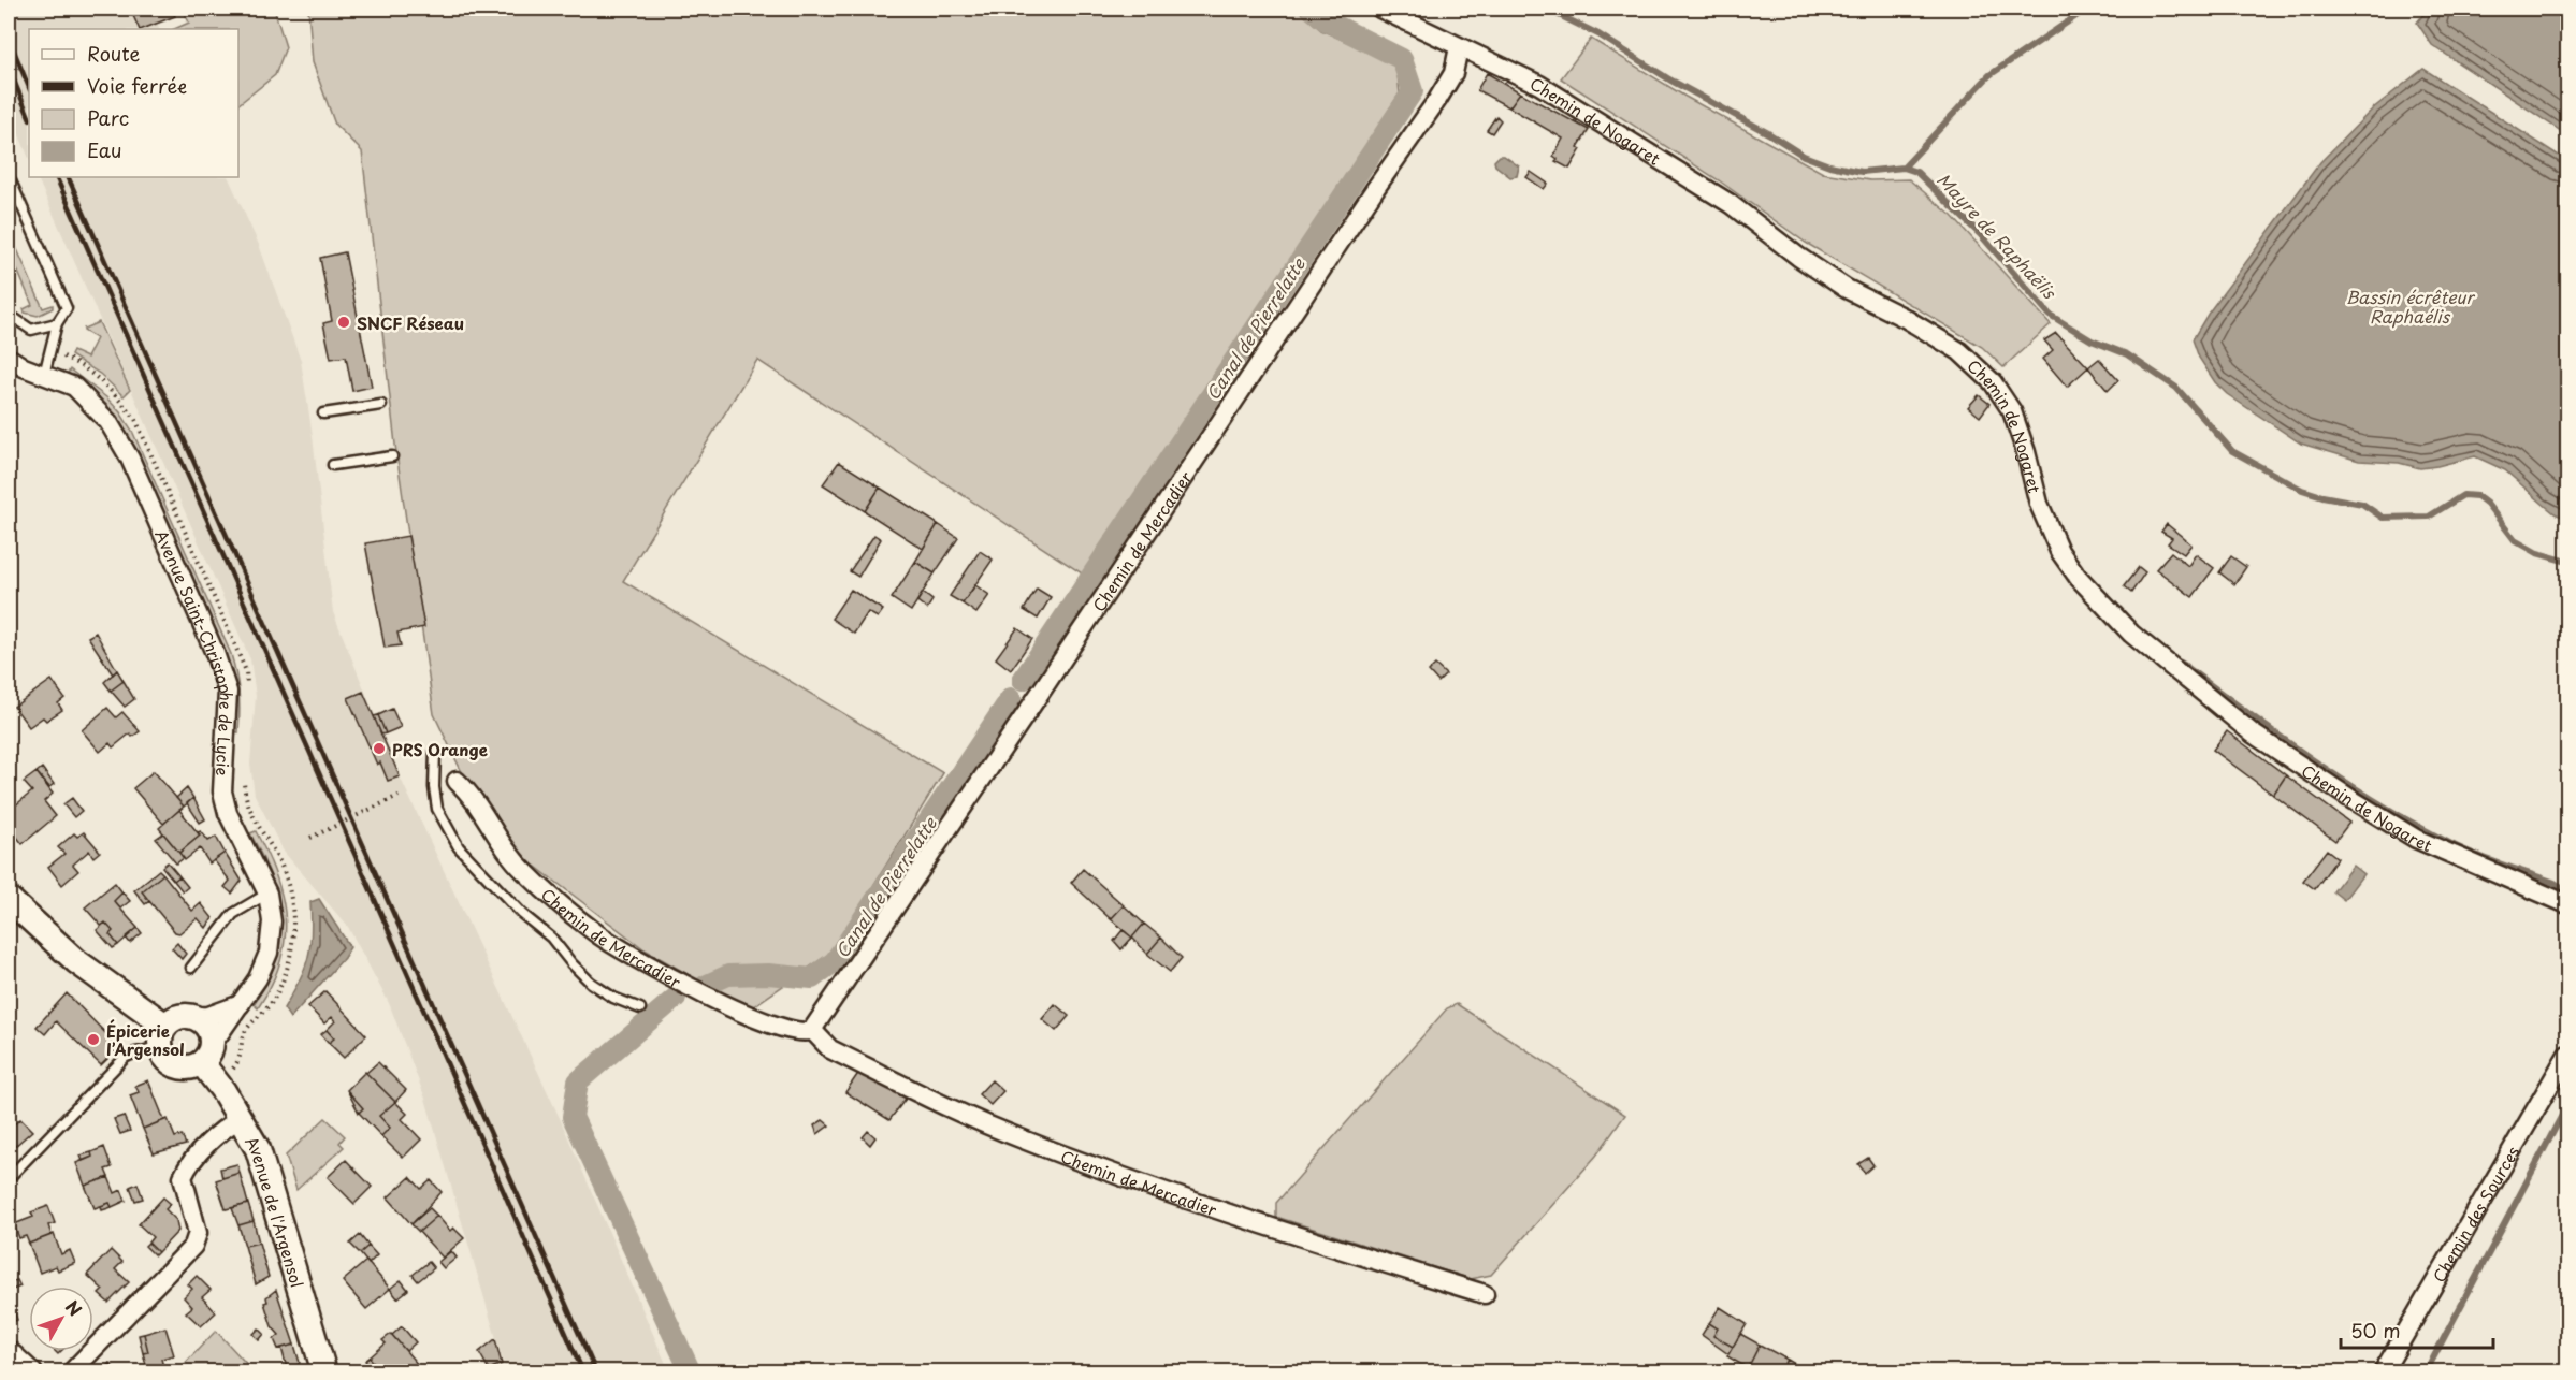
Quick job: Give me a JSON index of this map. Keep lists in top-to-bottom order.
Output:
{
  "streets": {
    "street": [
      "Chemin de Nogaret",
      "Chemin de Mercadier",
      "Avenue Saint-Christophe de Lycie",
      "Avenue de l'Argensol",
      "Chemin des Sources"
    ]
  },
  "crossings": [
    ["Chemin de Nogaret", "Chemin de Mercadier"],
    ["Avenue Saint-Christophe de Lycie", "Avenue de l'Argensol"]
  ],
  "water": ["Mayre de Raphaëlis", "Bassin écrêteur Raphaélis", "Canal de Pierrelatte"],
  "places": ["SNCF Réseau", "PRS Orange", "Épicerie l’Argensol"],
  "legend": [
    "Route",
    "Voie ferrée",
    "Parc",
    "Eau"
  ],
  "scale_bar": "50 m",
  "north": "top right"
}
